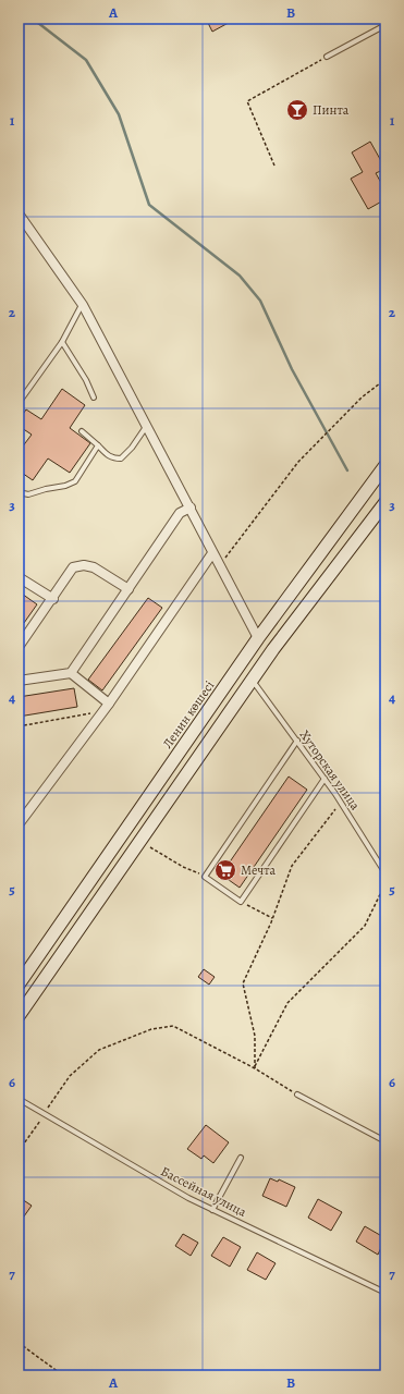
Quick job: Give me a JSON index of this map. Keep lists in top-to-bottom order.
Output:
{
  "streets": {
    "main road": ["Ленин көшесі"],
    "lane": ["Хуторская улица", "Бассейная улица"]
  },
  "places": {
    "bar": ["Пинта"],
    "supermarket": ["Мечта"]
  },
  "grid": {
    "columns": ["A", "B"],
    "rows": [
      "1",
      "2",
      "3",
      "4",
      "5",
      "6",
      "7"
    ]
  }
}
